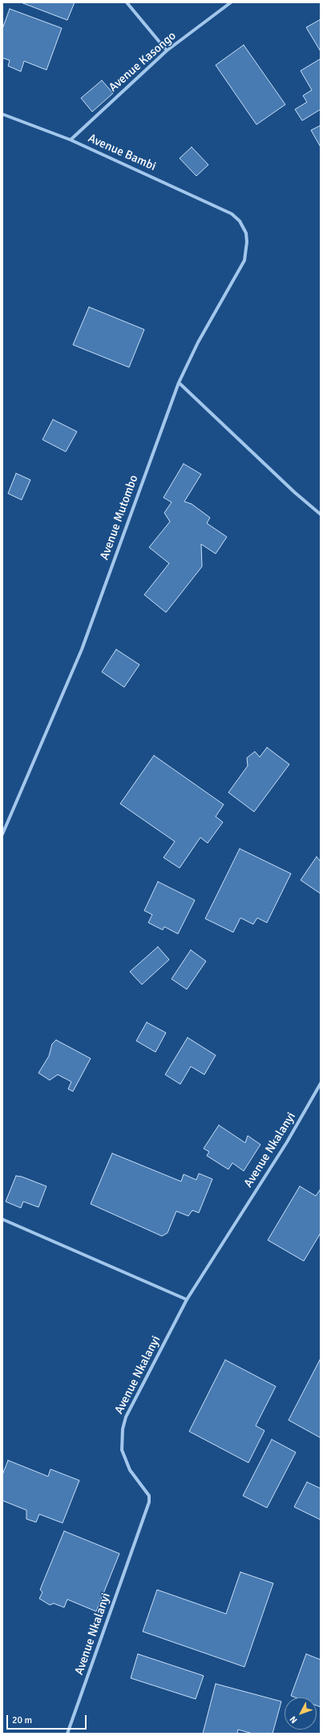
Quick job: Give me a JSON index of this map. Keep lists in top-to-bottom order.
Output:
{
  "streets": {
    "street": [
      "Avenue Kasongo",
      "Avenue Bambi",
      "Avenue Mutombo",
      "Avenue Nkalanyi"
    ]
  },
  "crossings": [
    ["Avenue Kasongo", "Avenue Bambi"],
    ["Avenue Bambi", "Avenue Mutombo"]
  ],
  "scale_bar": "20 m",
  "north": "bottom left"
}
